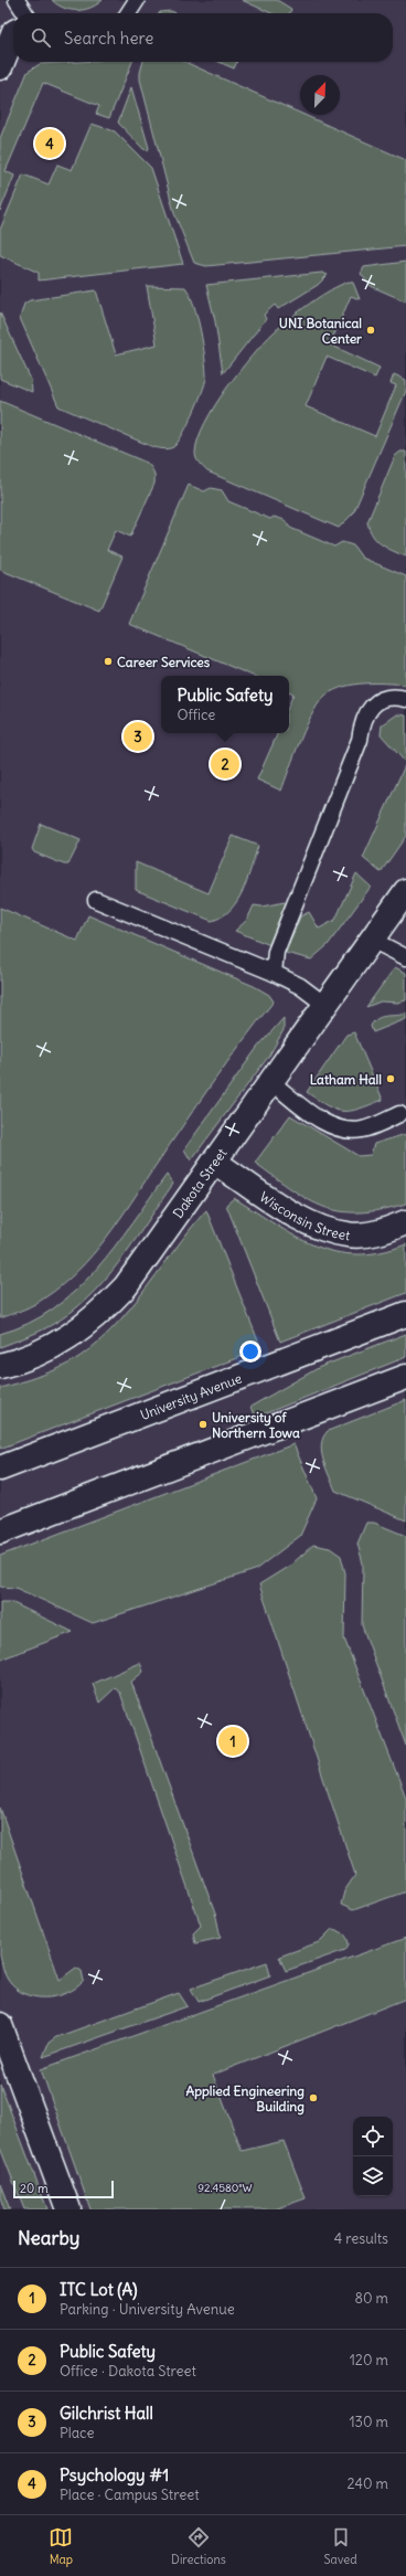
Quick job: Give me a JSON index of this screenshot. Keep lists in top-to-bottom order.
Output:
{
  "streets": {
    "street": ["Dakota Street", "Wisconsin Street", "University Avenue"]
  },
  "crossings": [
    ["Dakota Street", "Wisconsin Street"]
  ],
  "places": [
    "UNI Botanical Center",
    "Career Services",
    "Latham Hall",
    "University of Northern Iowa",
    "Applied Engineering Building"
  ],
  "scale_bar": "20 m",
  "north": "top right",
  "page": {
    "search": "Search here",
    "pins": [
      "4",
      "3",
      "2",
      "1"
    ],
    "popup": ["Public Safety", "Office"],
    "scale": "20 m",
    "heading": ["Nearby", "4 results"],
    "list": [
      {
        "mark": "1",
        "name": "ITC Lot (A)",
        "note": "Parking · University Avenue",
        "value": "80 m"
      },
      {
        "mark": "2",
        "name": "Public Safety",
        "note": "Office · Dakota Street",
        "value": "120 m"
      },
      {
        "mark": "3",
        "name": "Gilchrist Hall",
        "note": "Place",
        "value": "130 m"
      },
      {
        "mark": "4",
        "name": "Psychology #1",
        "note": "Place · Campus Street",
        "value": "240 m"
      }
    ],
    "nav": ["Map", "Directions", "Saved"]
  },
  "coordinates": ["92.4580°W"]
}
